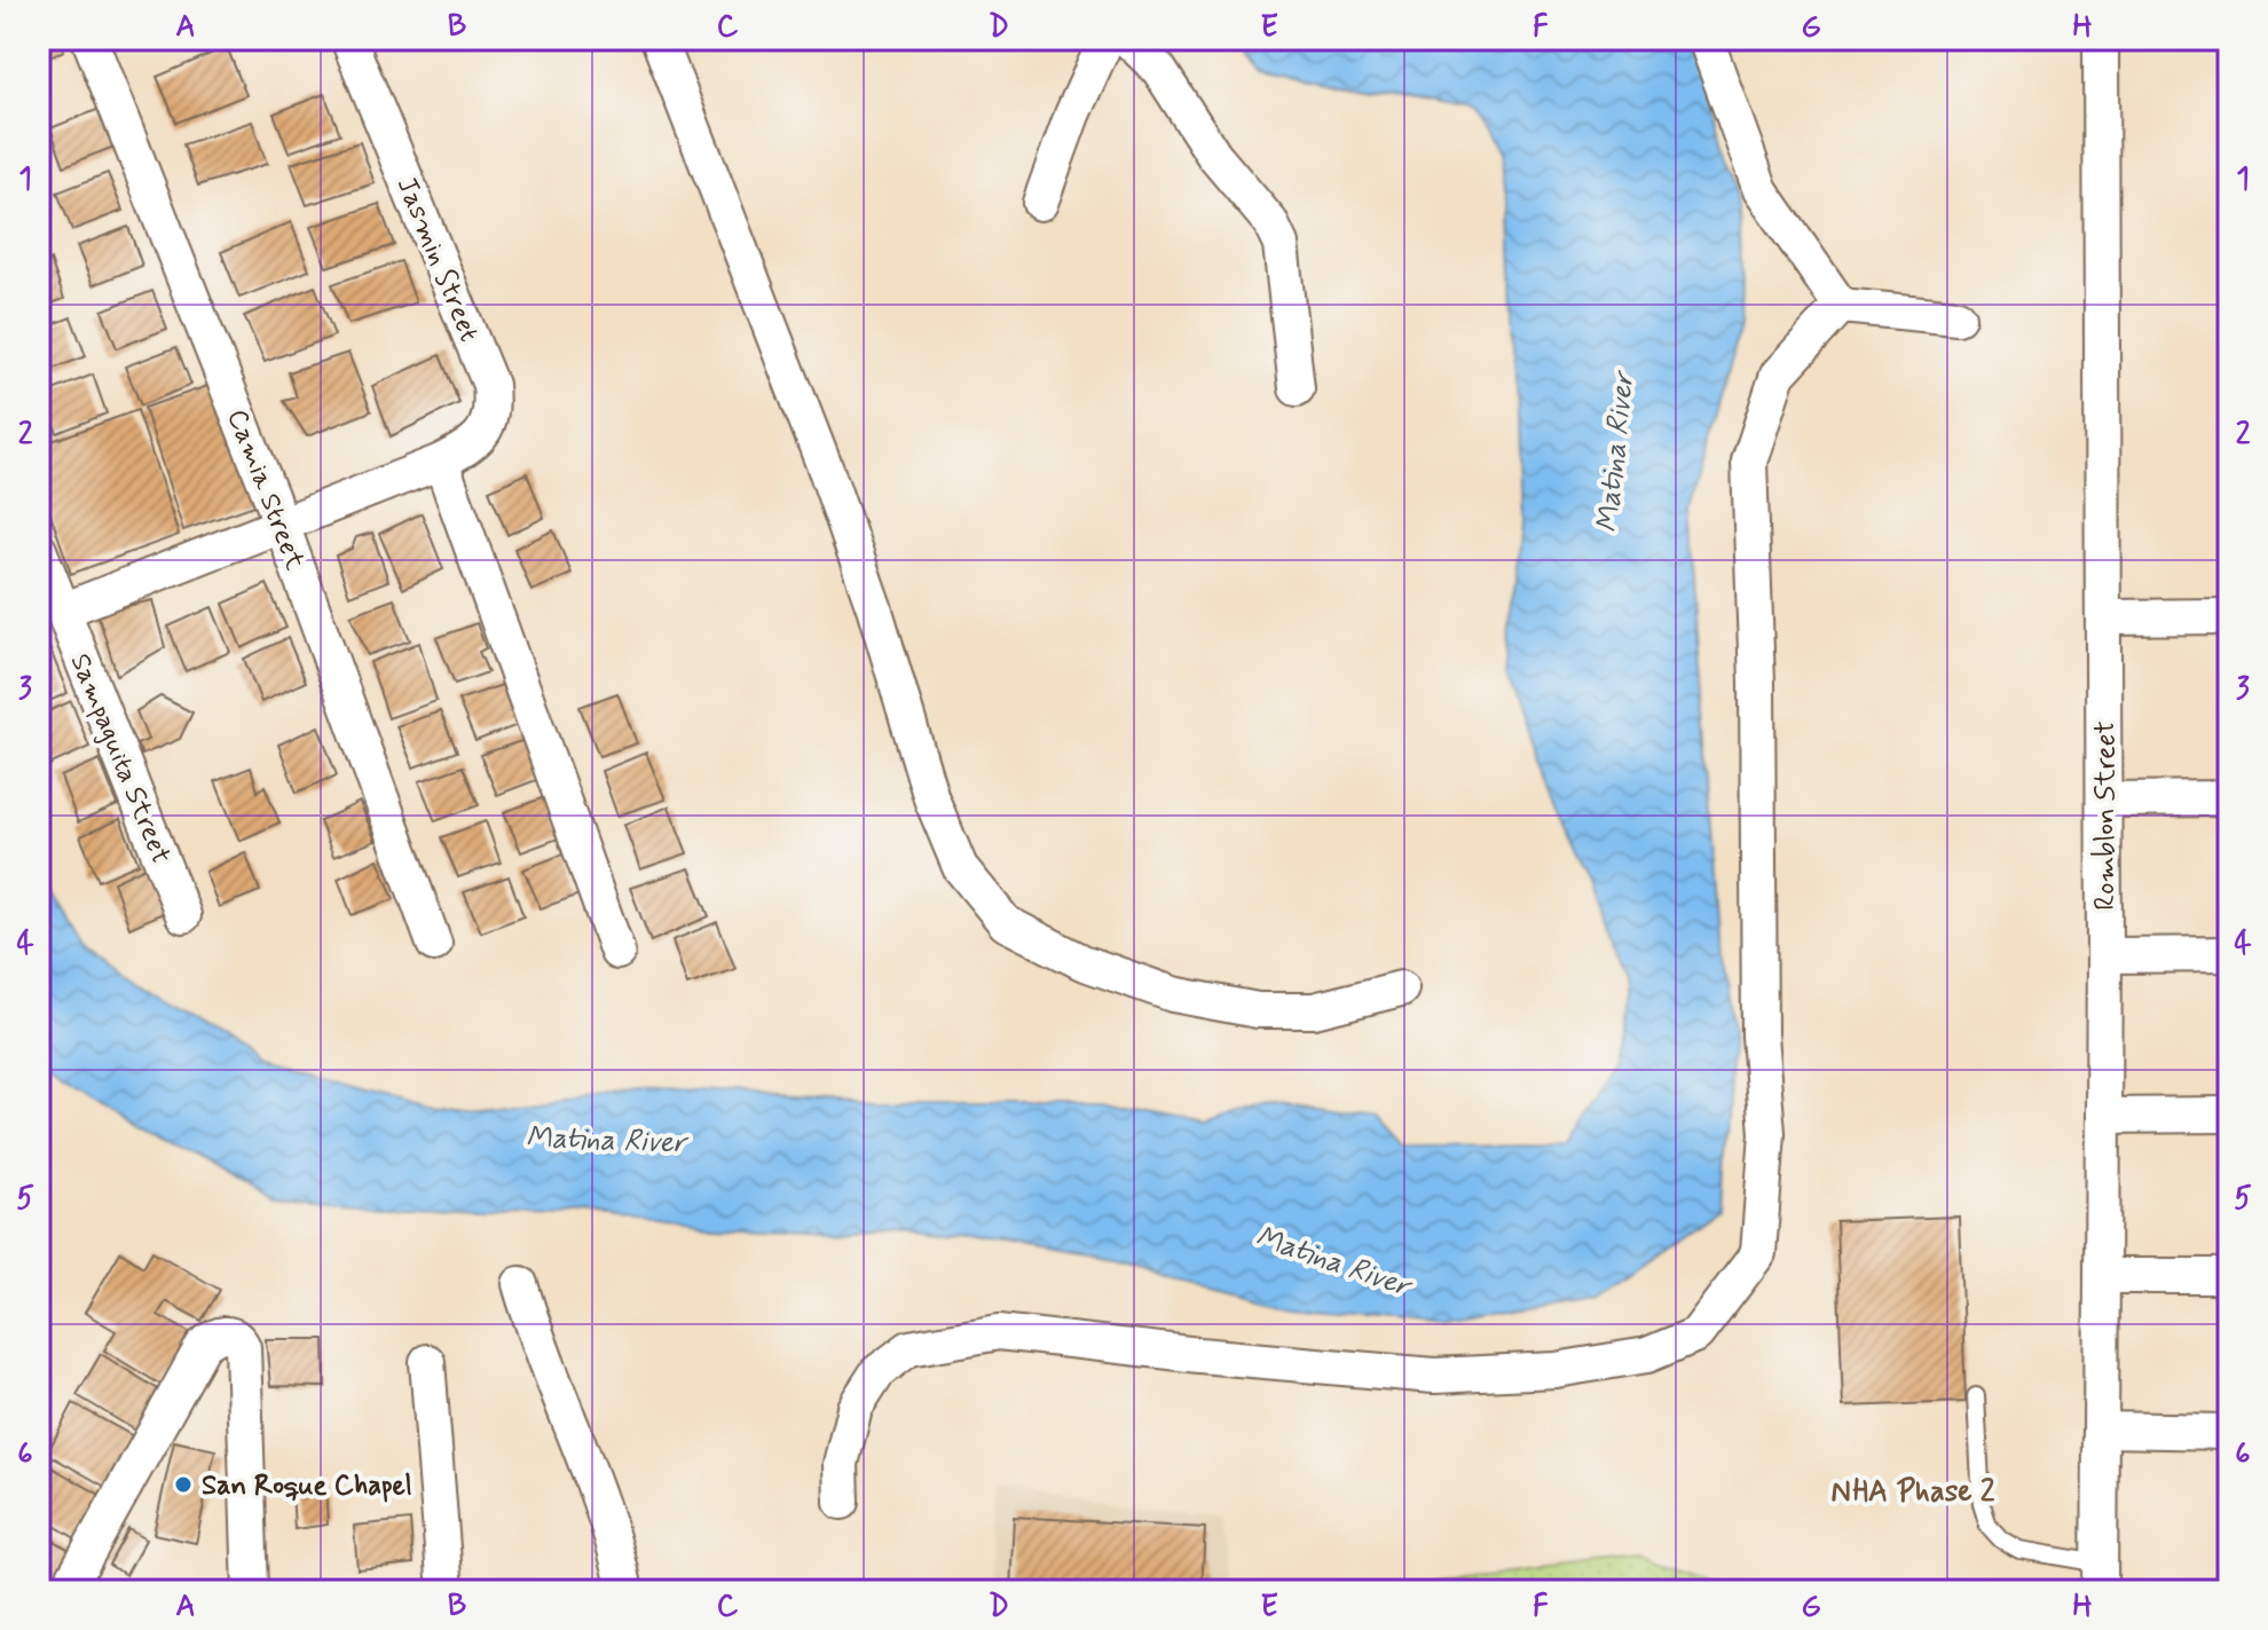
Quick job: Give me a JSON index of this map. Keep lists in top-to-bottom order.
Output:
{
  "streets": {
    "street": [
      "Jasmin Street",
      "Camia Street",
      "Sampaguita Street",
      "Romblon Street"
    ]
  },
  "districts": ["NHA Phase 2"],
  "water": ["Matina River"],
  "places": ["San Roque Chapel"],
  "grid": {
    "columns": [
      "A",
      "B",
      "C",
      "D",
      "E",
      "F",
      "G",
      "H"
    ],
    "rows": [
      "1",
      "2",
      "3",
      "4",
      "5",
      "6"
    ]
  }
}
